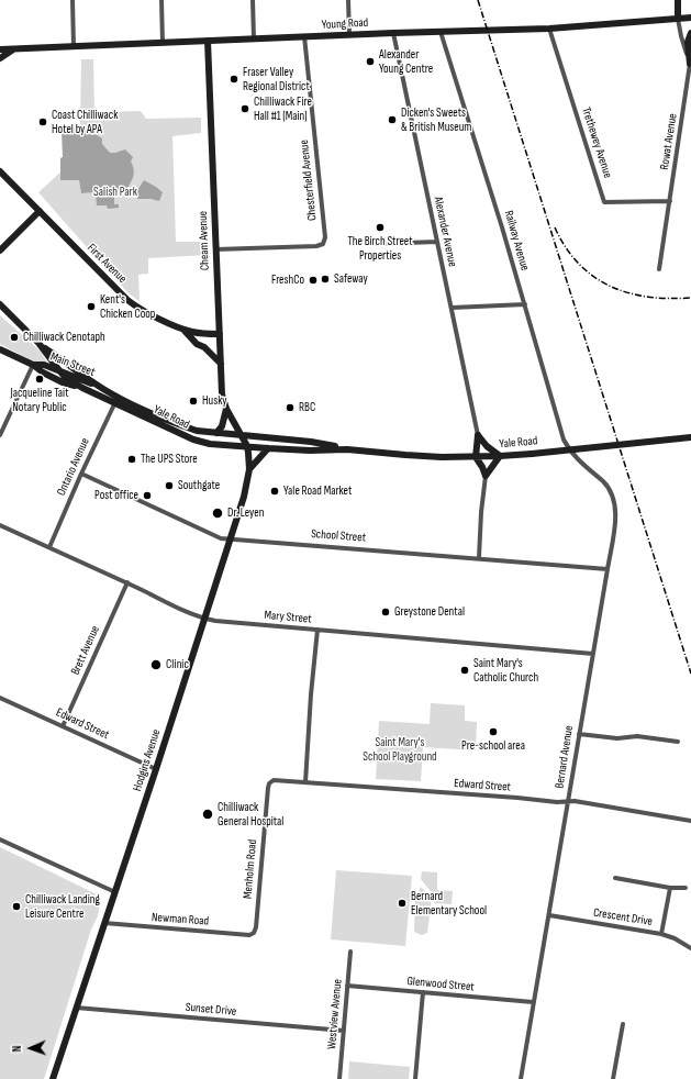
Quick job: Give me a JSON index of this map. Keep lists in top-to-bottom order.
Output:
{
  "streets": {
    "main road": [
      "Young Road",
      "Cheam Avenue",
      "First Avenue",
      "Main Street",
      "Yale Road",
      "Hodgins Avenue"
    ],
    "street": [
      "Rowat Avenue",
      "Trethewey Avenue",
      "Chesterfield Avenue",
      "Alexander Avenue",
      "Railway Avenue",
      "Ontario Avenue",
      "School Street",
      "Mary Street",
      "Brett Avenue",
      "Edward Street",
      "Bernard Avenue",
      "Menholm Road",
      "Crescent Drive",
      "Newman Road",
      "Glenwood Street",
      "Sunset Drive",
      "Westview Avenue"
    ]
  },
  "crossings": [
    ["Young Road", "Rowat Avenue"],
    ["Young Road", "Trethewey Avenue"],
    ["Young Road", "Chesterfield Avenue"],
    ["Young Road", "Alexander Avenue"],
    ["Young Road", "Cheam Avenue"],
    ["Young Road", "Railway Avenue"],
    ["Rowat Avenue", "Trethewey Avenue"],
    ["Chesterfield Avenue", "Cheam Avenue"],
    ["Cheam Avenue", "First Avenue"],
    ["Cheam Avenue", "Yale Road"],
    ["Cheam Avenue", "Hodgins Avenue"],
    ["Railway Avenue", "Bernard Avenue"],
    ["Main Street", "Yale Road"],
    ["Yale Road", "Ontario Avenue"],
    ["Yale Road", "Hodgins Avenue"],
    ["Ontario Avenue", "School Street"],
    ["Ontario Avenue", "Mary Street"],
    ["School Street", "Bernard Avenue"],
    ["School Street", "Hodgins Avenue"],
    ["Mary Street", "Brett Avenue"],
    ["Mary Street", "Bernard Avenue"],
    ["Mary Street", "Hodgins Avenue"],
    ["Brett Avenue", "Edward Street"],
    ["Edward Street", "Bernard Avenue"],
    ["Edward Street", "Hodgins Avenue"],
    ["Edward Street", "Menholm Road"],
    ["Bernard Avenue", "Crescent Drive"],
    ["Bernard Avenue", "Glenwood Street"],
    ["Hodgins Avenue", "Newman Road"],
    ["Hodgins Avenue", "Sunset Drive"],
    ["Menholm Road", "Newman Road"],
    ["Glenwood Street", "Westview Avenue"],
    ["Sunset Drive", "Westview Avenue"]
  ],
  "parks": ["Salish Park", "Saint Mary's School Playground"],
  "places": [
    "Alexander Young Centre",
    "Fraser Valley Regional District",
    "Chilliwack Fire Hall #1 (Main)",
    "Dicken's Sweets & British Museum",
    "Coast Chilliwack Hotel by APA",
    "The Birch Street Properties",
    "Safeway",
    "FreshCo",
    "Kent's Chicken Coop",
    "Chilliwack Cenotaph",
    "Jacqueline Tait Notary Public",
    "Husky",
    "RBC",
    "The UPS Store",
    "Southgate",
    "Yale Road Market",
    "Post office",
    "Dr. Leyen",
    "Greystone Dental",
    "Clinic",
    "Saint Mary's Catholic Church",
    "Pre-school area",
    "Chilliwack General Hospital",
    "Bernard Elementary School",
    "Chilliwack Landing Leisure Centre"
  ],
  "north": "left"
}
